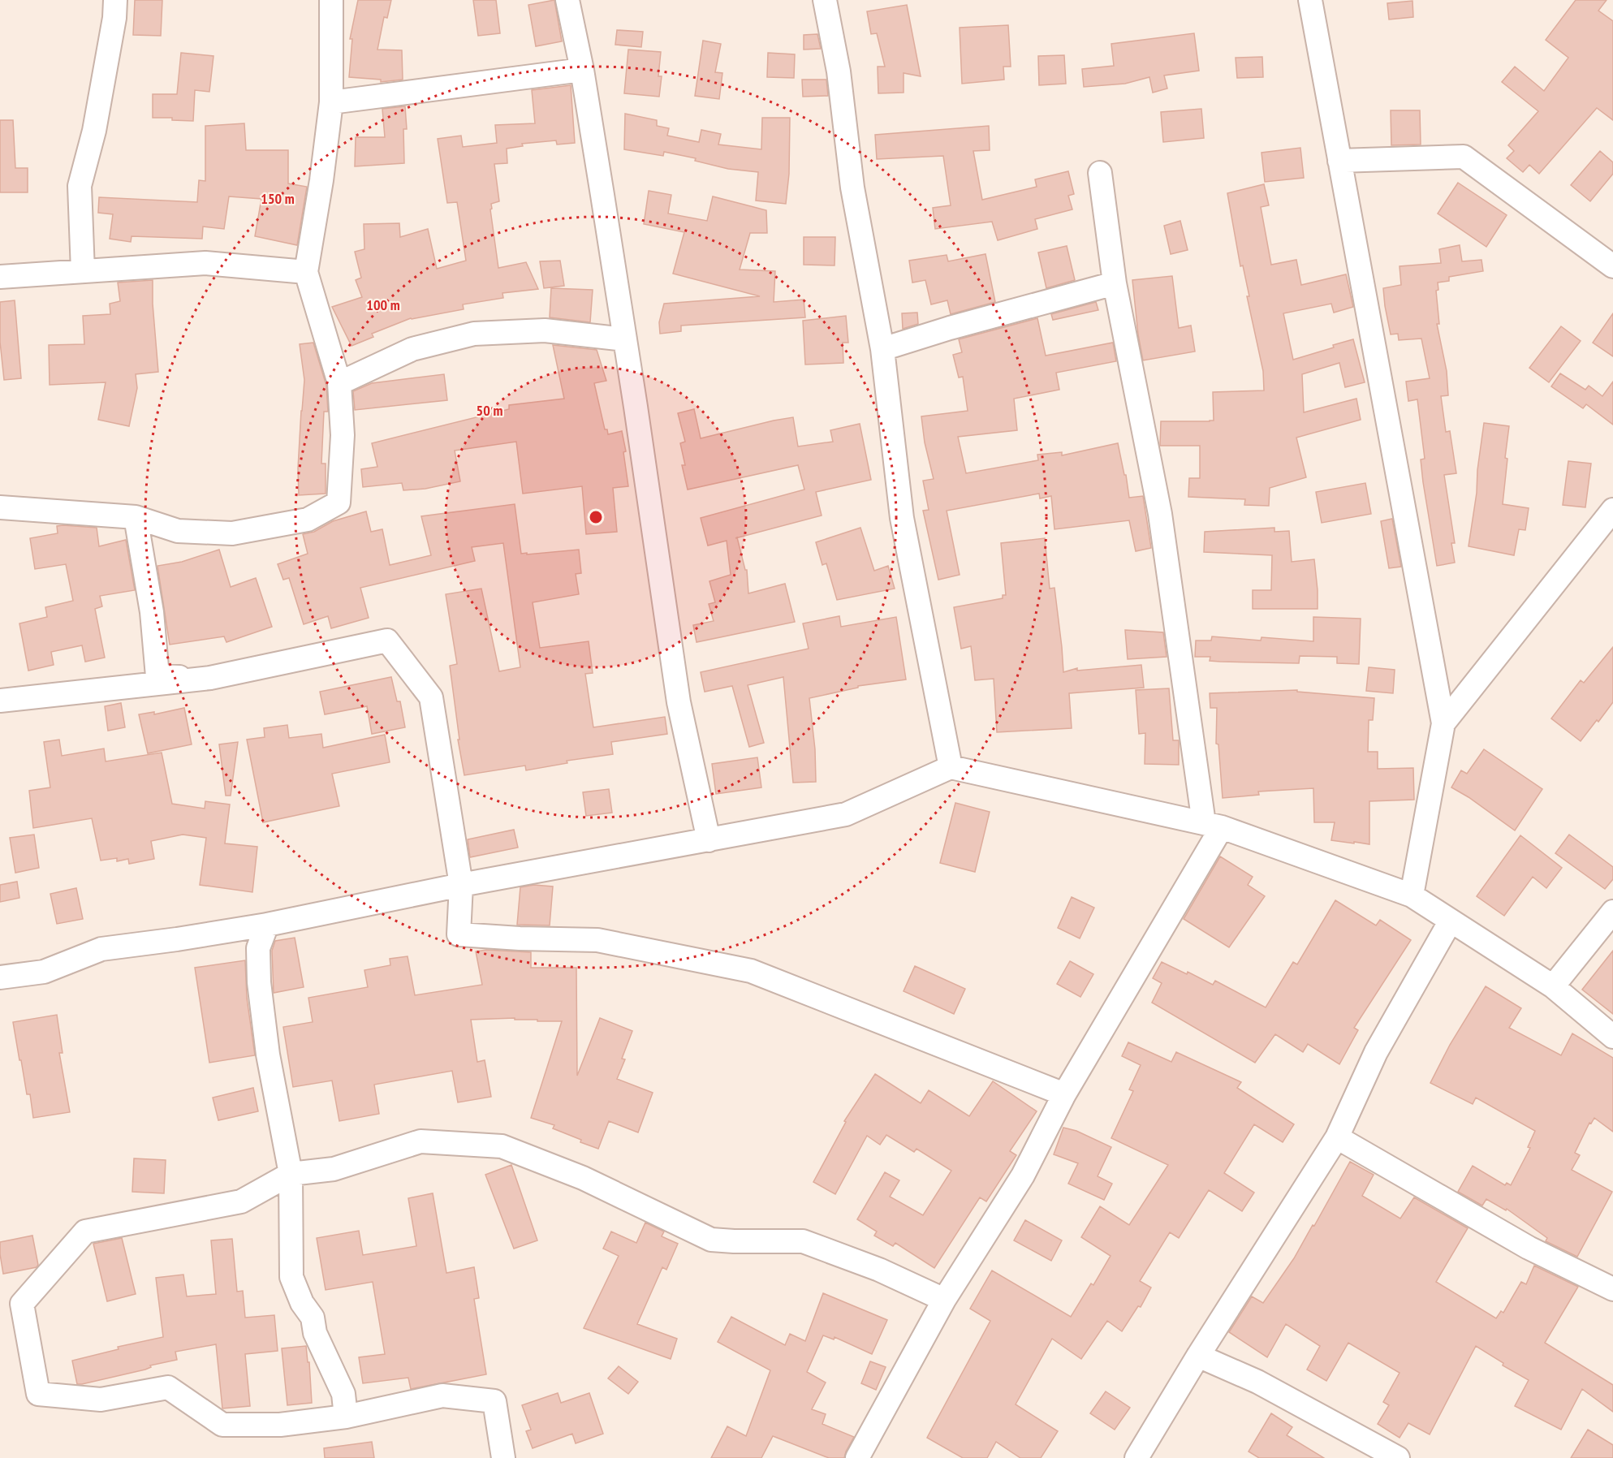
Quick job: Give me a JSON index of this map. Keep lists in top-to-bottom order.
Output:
{
  "rings": ["150 m", "100 m", "50 m"]
}
